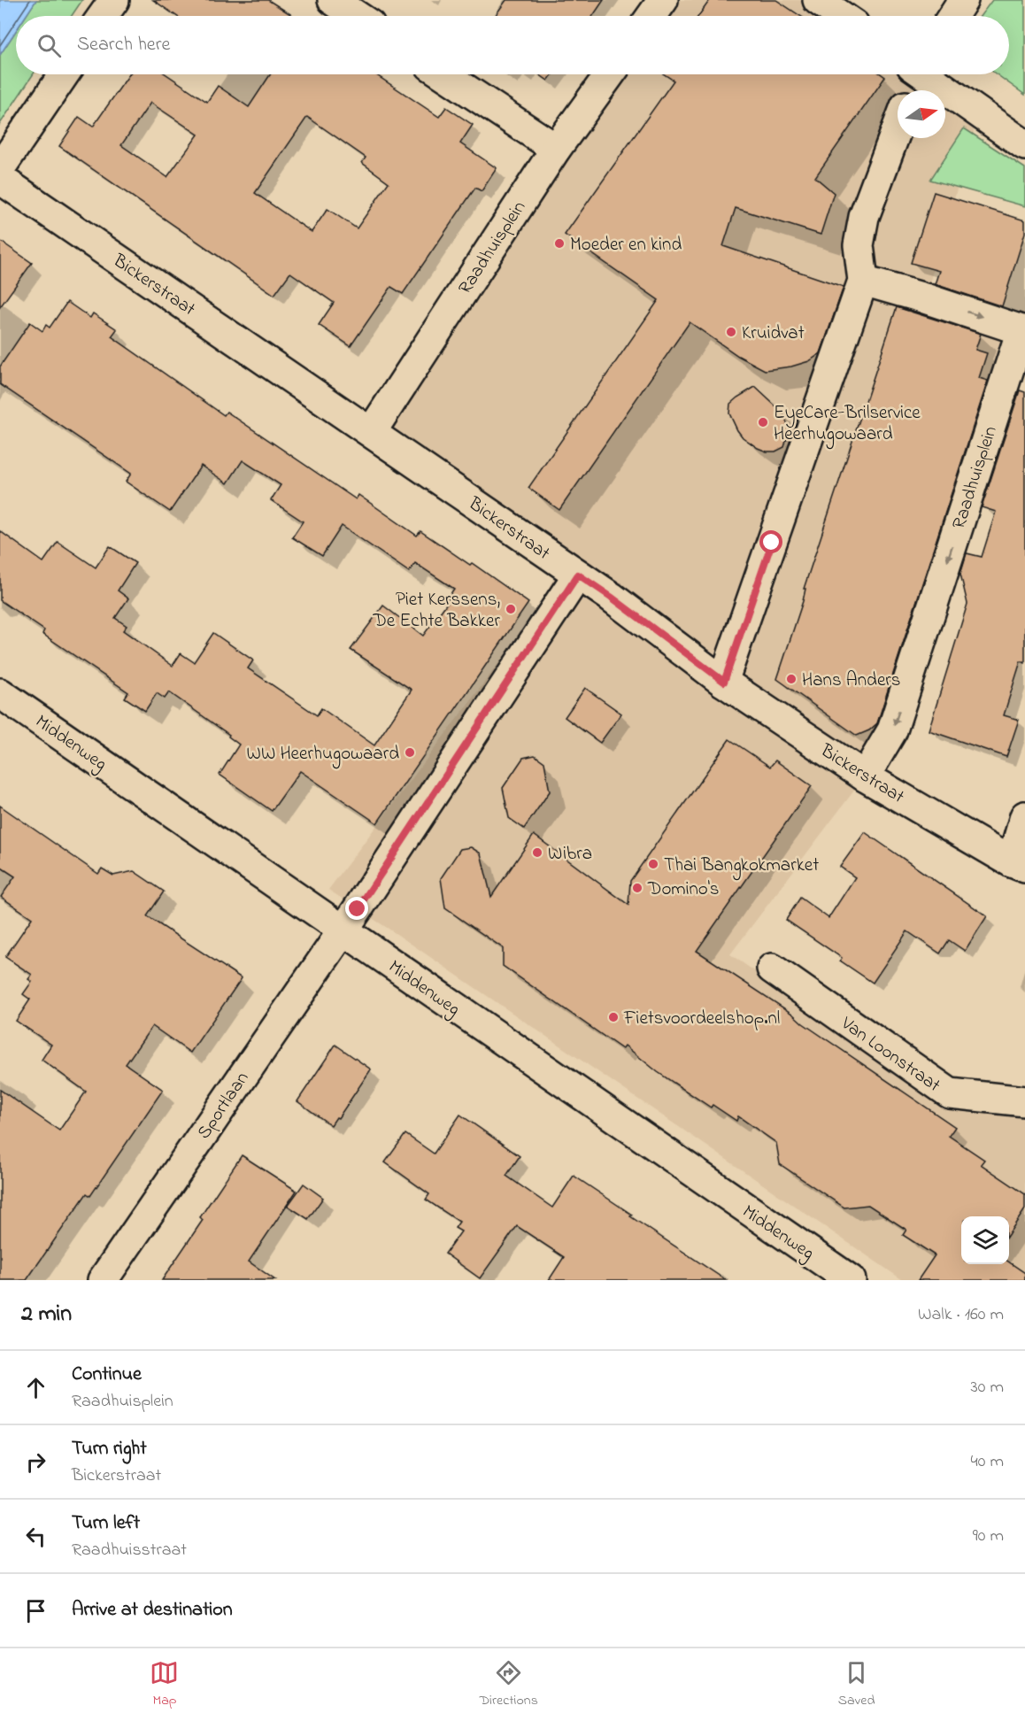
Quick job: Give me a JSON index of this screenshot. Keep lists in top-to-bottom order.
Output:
{
  "streets": {
    "street": [
      "Raadhuisplein",
      "Bickerstraat",
      "Middenweg",
      "Van Loonstraat",
      "Sportlaan"
    ]
  },
  "crossings": [
    ["Raadhuisplein", "Bickerstraat"],
    ["Bickerstraat", "Sportlaan"],
    ["Middenweg", "Sportlaan"]
  ],
  "places": [
    "Moeder en kind",
    "Kruidvat",
    "EyeCare-Brilservice Heerhugowaard",
    "Piet Kerssens, De Echte Bakker",
    "Hans Anders",
    "WW Heerhugowaard",
    "Wibra",
    "Thai Bangkokmarket",
    "Domino's",
    "Fietsvoordeelshop.nl"
  ],
  "north": "right",
  "page": {
    "search": "Search here",
    "heading": ["2 min", "Walk · 160 m"],
    "list": [
      ["Continue", "Raadhuisplein", "30 m"],
      ["Turn right", "Bickerstraat", "40 m"],
      ["Turn left", "Raadhuisstraat", "90 m"],
      "Arrive at destination"
    ],
    "nav": ["Map", "Directions", "Saved"]
  }
}
